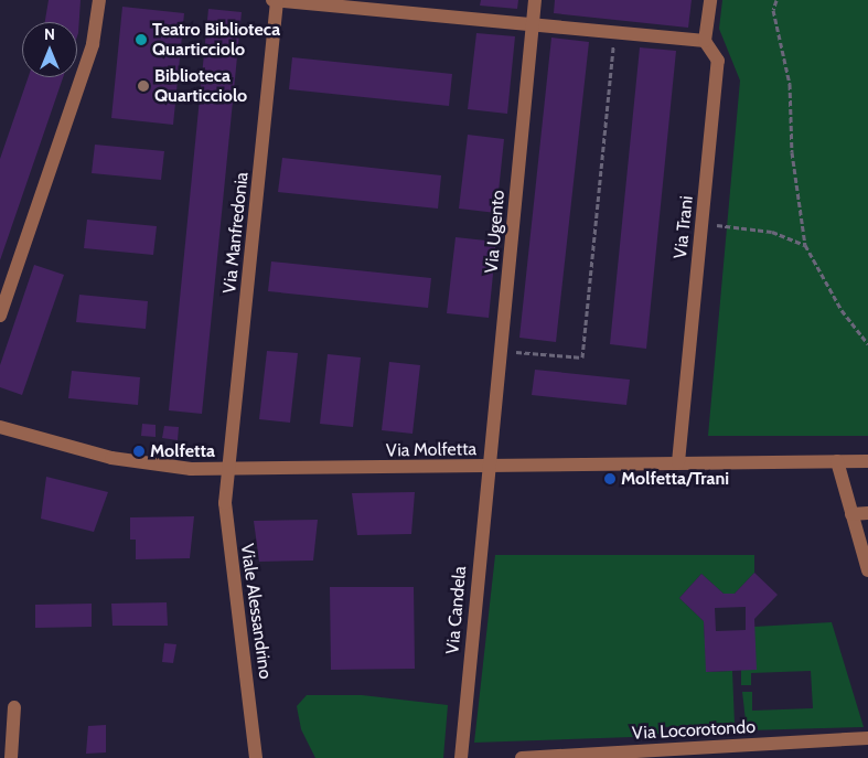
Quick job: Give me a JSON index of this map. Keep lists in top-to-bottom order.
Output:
{
  "streets": {
    "street": [
      "Via Trani",
      "Via Ugento",
      "Via Manfredonia",
      "Via Molfetta",
      "Via Candela",
      "Viale Alessandrino",
      "Via Locorotondo"
    ]
  },
  "crossings": [
    ["Via Trani", "Via Molfetta"],
    ["Via Ugento", "Via Molfetta"],
    ["Via Ugento", "Via Candela"],
    ["Via Manfredonia", "Via Molfetta"],
    ["Via Manfredonia", "Viale Alessandrino"],
    ["Via Molfetta", "Via Candela"],
    ["Via Molfetta", "Viale Alessandrino"]
  ],
  "places": [
    "Teatro Biblioteca Quarticciolo",
    "Biblioteca Quarticciolo",
    "Molfetta",
    "Molfetta/Trani"
  ],
  "north": "top"
}
